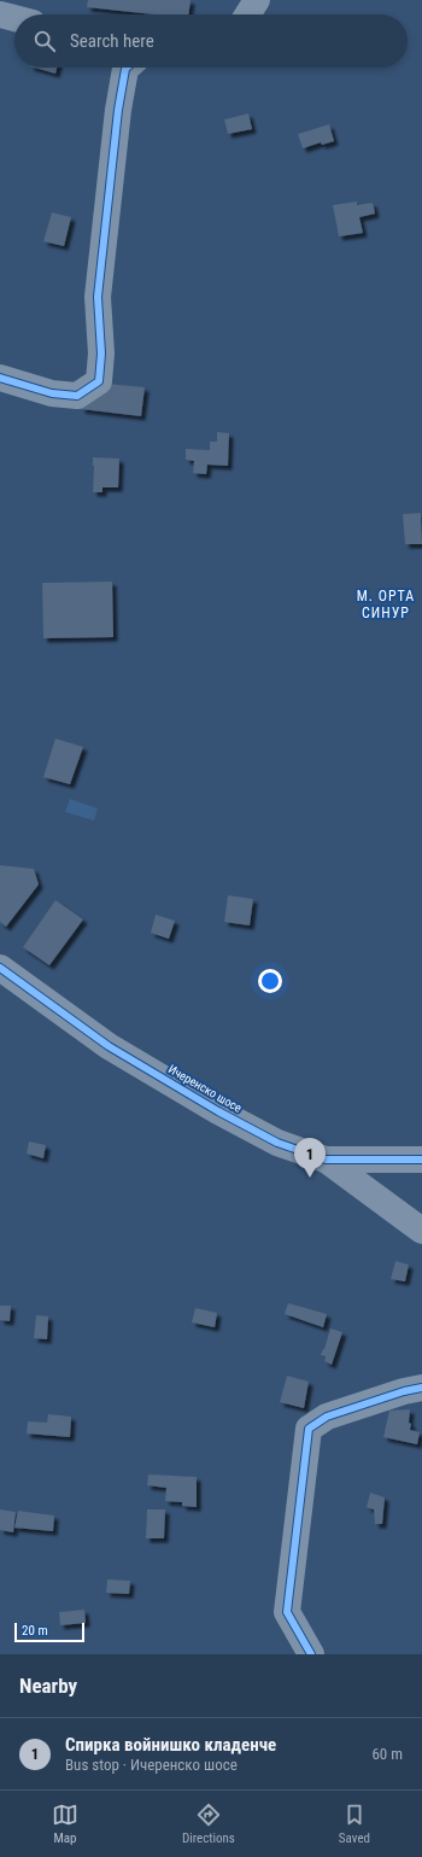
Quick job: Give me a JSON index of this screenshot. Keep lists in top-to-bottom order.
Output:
{
  "streets": {
    "street": ["Ичеренско шосе"]
  },
  "districts": ["М. ОРТА СИНУР"],
  "scale_bar": "20 m",
  "page": {
    "search": "Search here",
    "pins": "1",
    "scale": "20 m",
    "heading": "Nearby",
    "list": [
      {
        "mark": "1",
        "name": "Спирка войнишко кладенче",
        "note": "Bus stop · Ичеренско шосе",
        "value": "60 m"
      }
    ],
    "nav": ["Map", "Directions", "Saved"]
  }
}
